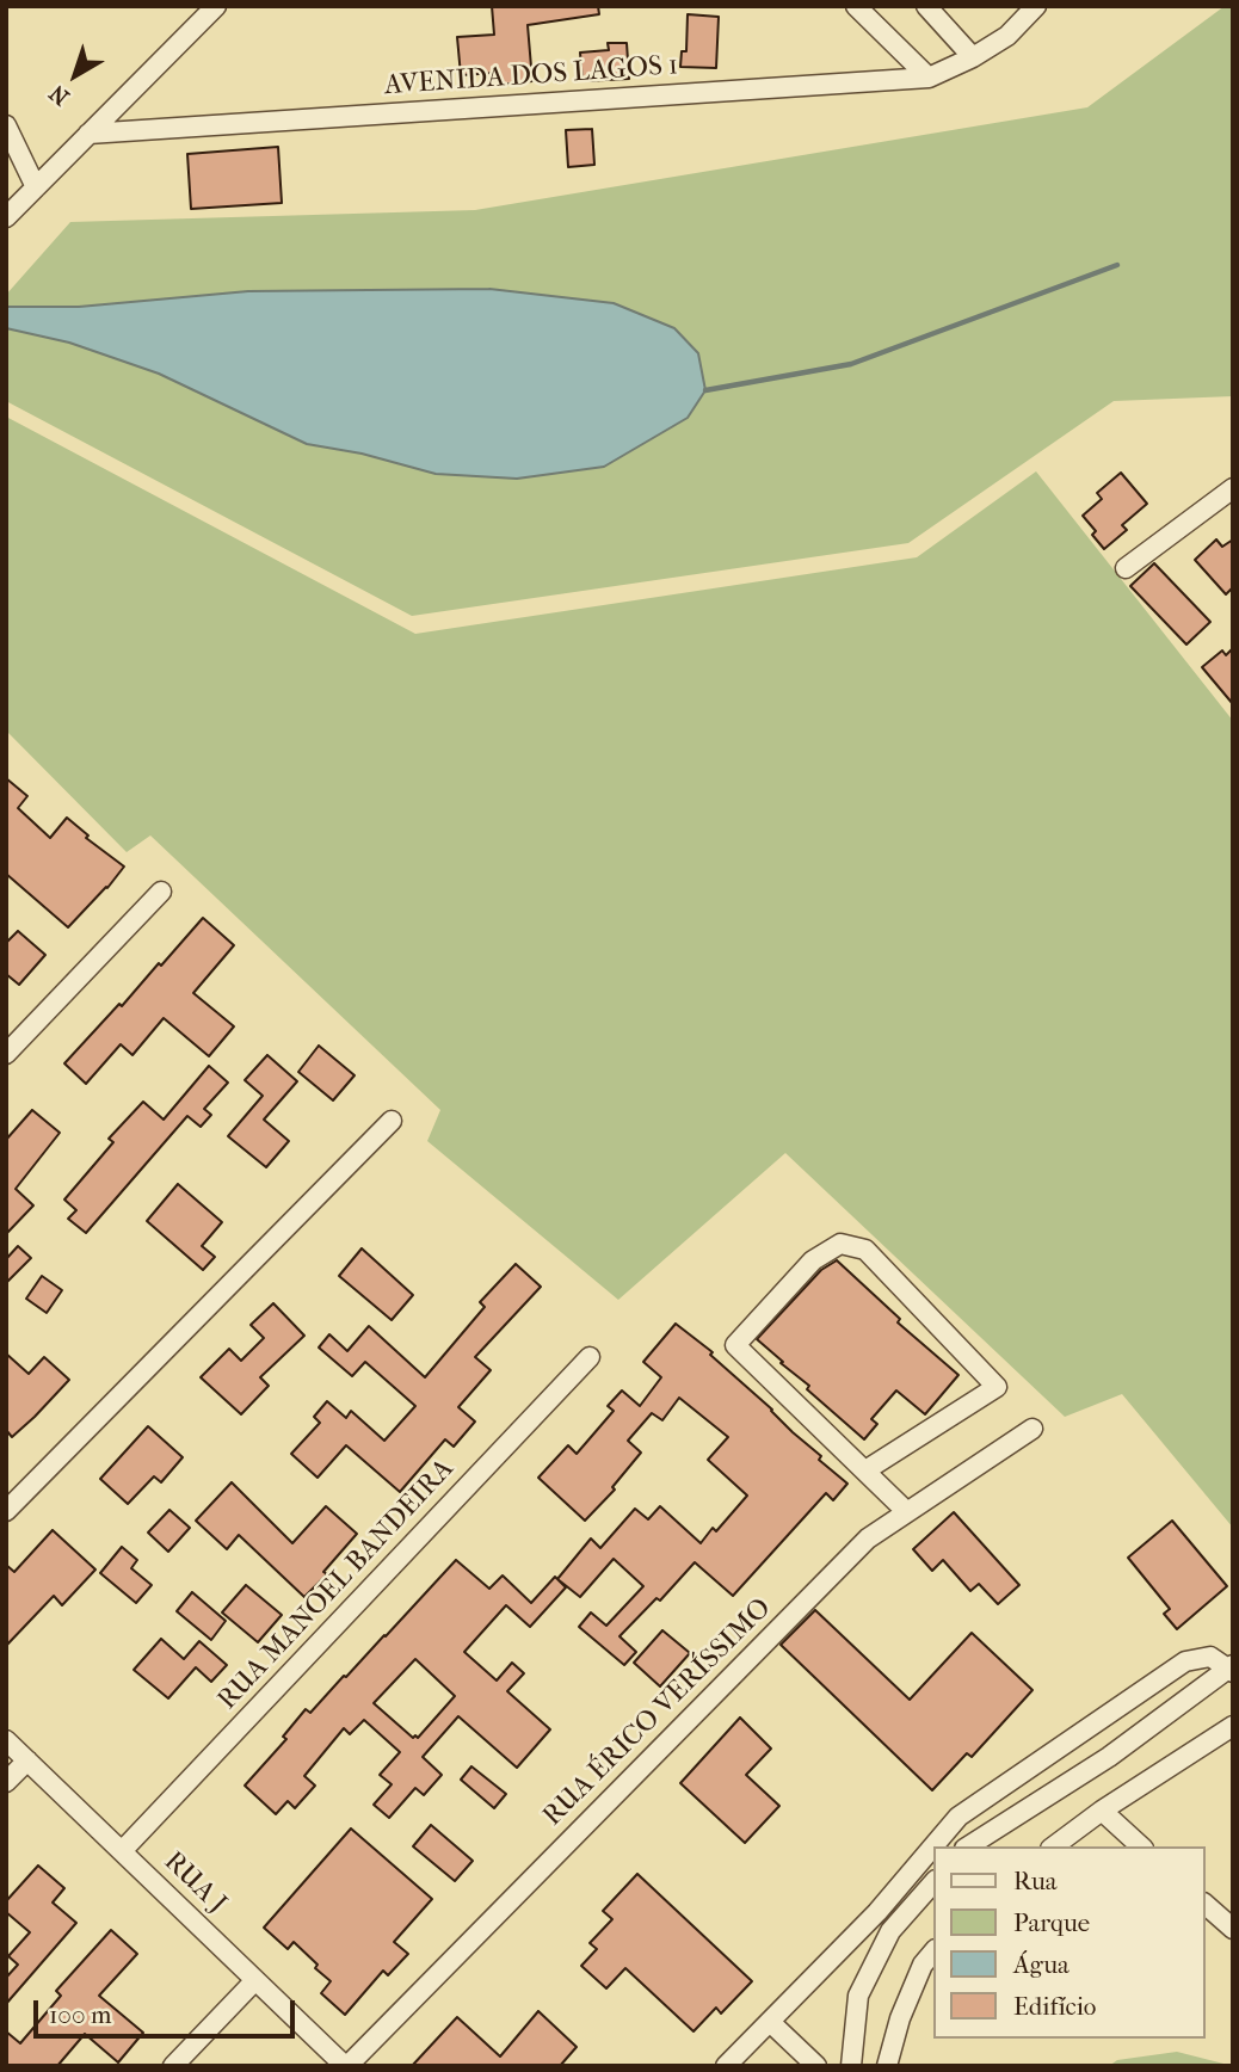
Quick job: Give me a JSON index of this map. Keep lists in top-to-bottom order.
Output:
{
  "streets": {
    "street": [
      "AVENIDA DOS LAGOS 1",
      "RUA MANOEL BANDEIRA",
      "RUA ÉRICO VERÍSSIMO",
      "RUA J"
    ]
  },
  "crossings": [
    ["RUA MANOEL BANDEIRA", "RUA J"],
    ["RUA ÉRICO VERÍSSIMO", "RUA J"]
  ],
  "legend": [
    "Rua",
    "Parque",
    "Água",
    "Edifício"
  ],
  "scale_bar": "100 m",
  "north": "bottom left"
}
